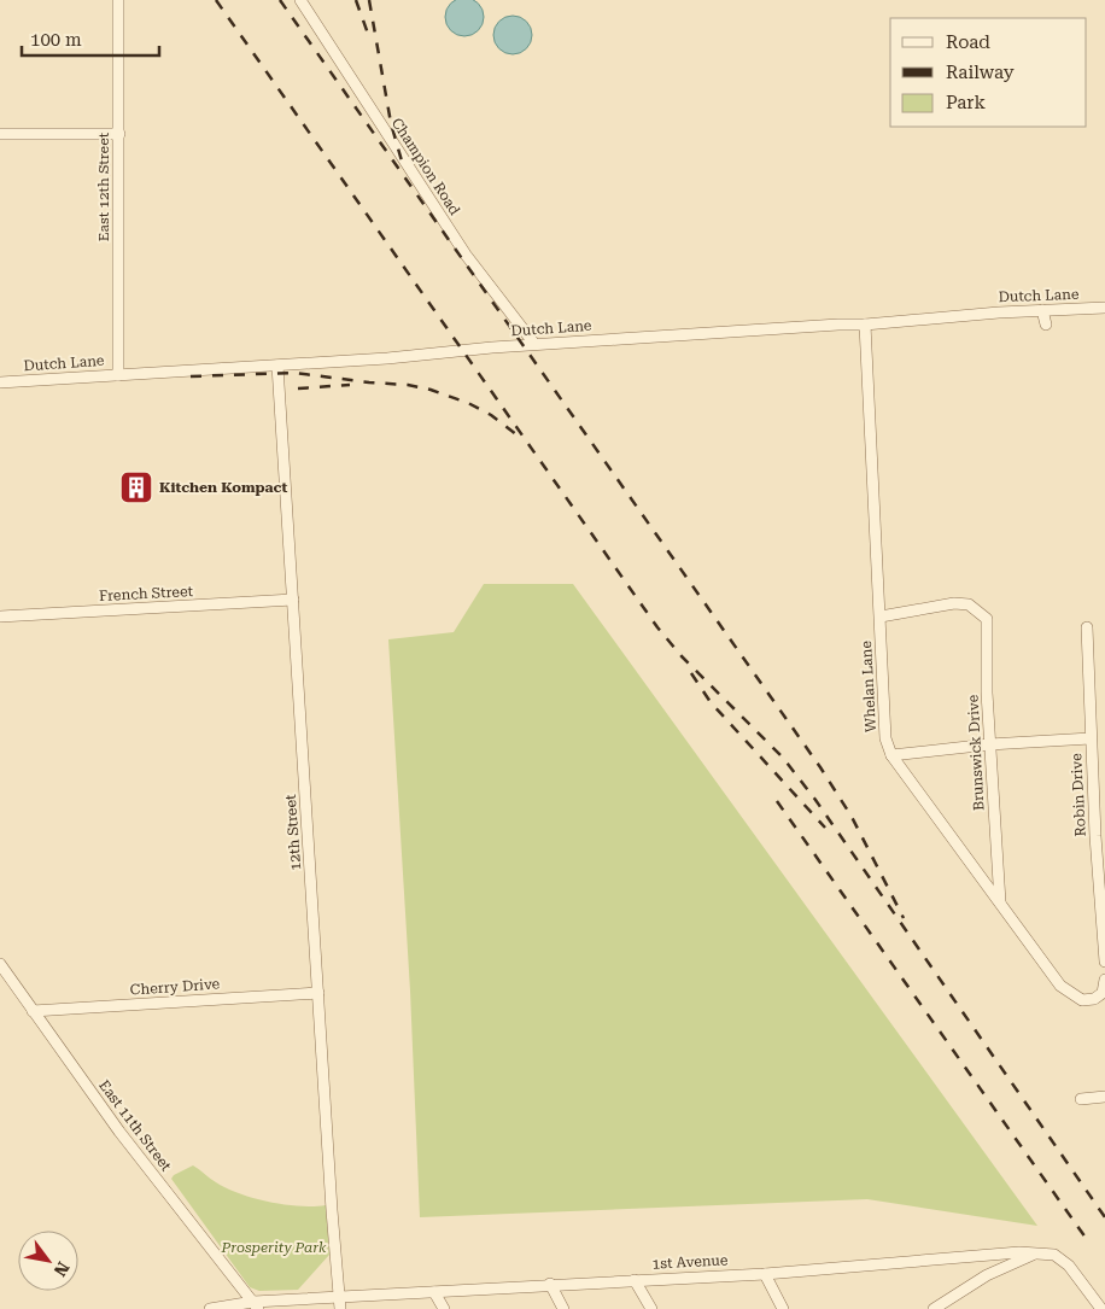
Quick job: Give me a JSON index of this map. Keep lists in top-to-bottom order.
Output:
{
  "streets": {
    "street": [
      "Champion Road",
      "East 12th Street",
      "Dutch Lane",
      "French Street",
      "Whelan Lane",
      "Brunswick Drive",
      "Robin Drive",
      "12th Street",
      "Cherry Drive",
      "East 11th Street",
      "1st Avenue"
    ]
  },
  "crossings": [
    ["Champion Road", "Dutch Lane"],
    ["East 12th Street", "Dutch Lane"],
    ["Dutch Lane", "Whelan Lane"],
    ["Dutch Lane", "12th Street"],
    ["French Street", "12th Street"],
    ["Whelan Lane", "Brunswick Drive"],
    ["12th Street", "Cherry Drive"],
    ["12th Street", "1st Avenue"],
    ["Cherry Drive", "East 11th Street"],
    ["East 11th Street", "1st Avenue"]
  ],
  "parks": ["Prosperity Park"],
  "places": {
    "building": ["Kitchen Kompact"]
  },
  "legend": ["Road", "Railway", "Park"],
  "scale_bar": "100 m",
  "north": "bottom right"
}
